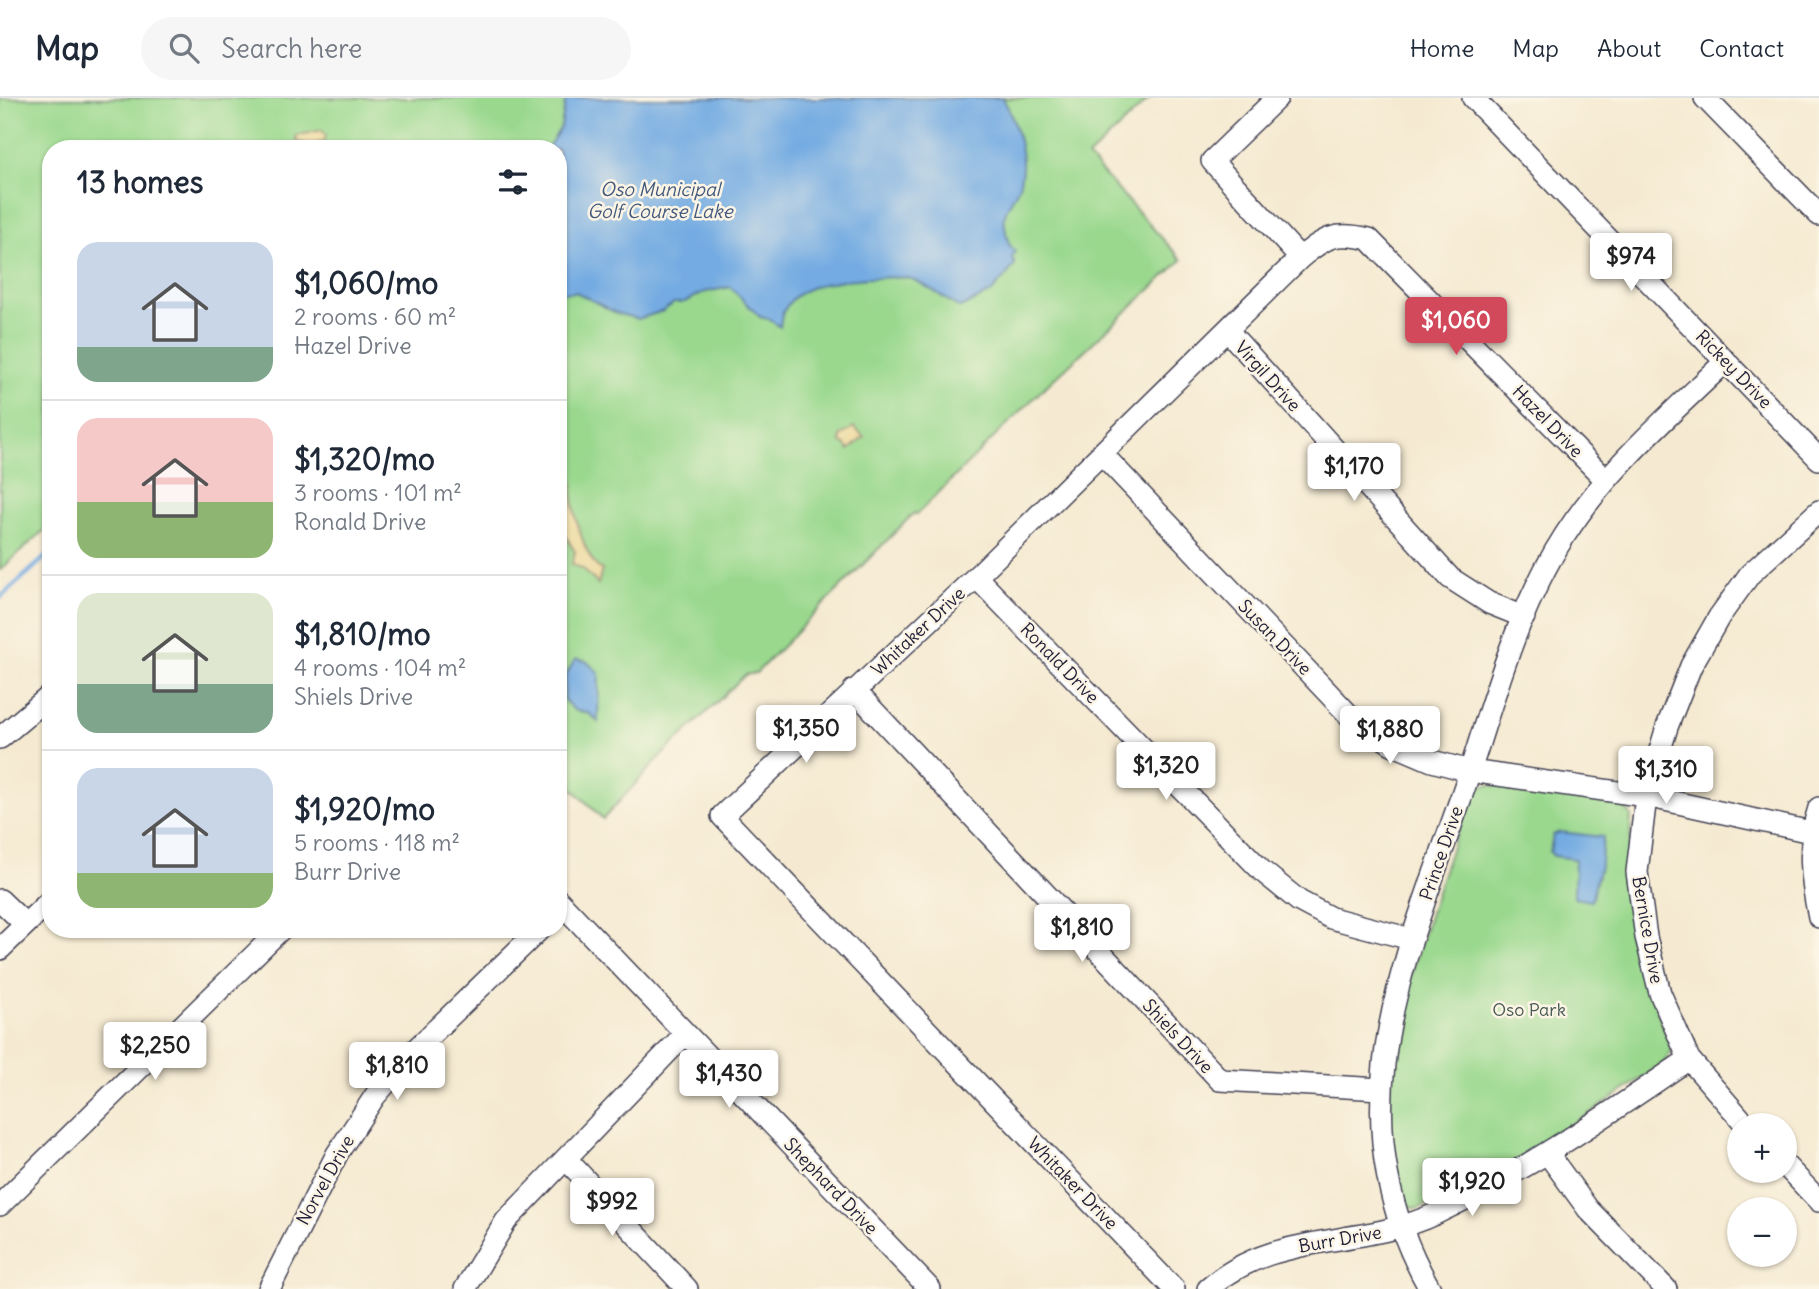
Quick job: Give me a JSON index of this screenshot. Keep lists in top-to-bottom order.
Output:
{
  "streets": {
    "street": [
      "Rickey Drive",
      "Virgil Drive",
      "Hazel Drive",
      "Whitaker Drive",
      "Susan Drive",
      "Ronald Drive",
      "Prince Drive",
      "Bernice Drive",
      "Shiels Drive",
      "Norvel Drive",
      "Shephard Drive",
      "Burr Drive"
    ]
  },
  "crossings": [
    ["Rickey Drive", "Prince Drive"],
    ["Virgil Drive", "Whitaker Drive"],
    ["Virgil Drive", "Prince Drive"],
    ["Hazel Drive", "Whitaker Drive"],
    ["Hazel Drive", "Prince Drive"],
    ["Whitaker Drive", "Susan Drive"],
    ["Whitaker Drive", "Ronald Drive"],
    ["Whitaker Drive", "Shiels Drive"],
    ["Susan Drive", "Prince Drive"],
    ["Susan Drive", "Bernice Drive"],
    ["Ronald Drive", "Prince Drive"],
    ["Prince Drive", "Shiels Drive"],
    ["Prince Drive", "Burr Drive"],
    ["Bernice Drive", "Burr Drive"]
  ],
  "water": ["Oso Municipal Golf Course Lake"],
  "parks": ["Oso Park"],
  "page": {
    "header": "Map",
    "search": "Search here",
    "nav": [
      "Home",
      "Map",
      "About",
      "Contact"
    ],
    "heading": "13 homes",
    "list": [
      {
        "name": "$1,060/mo",
        "note": "2 rooms · 60 m² · Hazel Drive"
      },
      {
        "name": "$1,320/mo",
        "note": "3 rooms · 101 m² · Ronald Drive"
      },
      {
        "name": "$1,810/mo",
        "note": "4 rooms · 104 m² · Shiels Drive"
      },
      {
        "name": "$1,920/mo",
        "note": "5 rooms · 118 m² · Burr Drive"
      }
    ],
    "price": [
      "$974",
      "$1,060",
      "$1,170",
      "$1,350",
      "$1,880",
      "$1,320",
      "$1,310",
      "$1,810",
      "$2,250",
      "$1,810",
      "$1,430",
      "$1,920",
      "$992"
    ],
    "map_buttons": ["+", "−"]
  }
}
